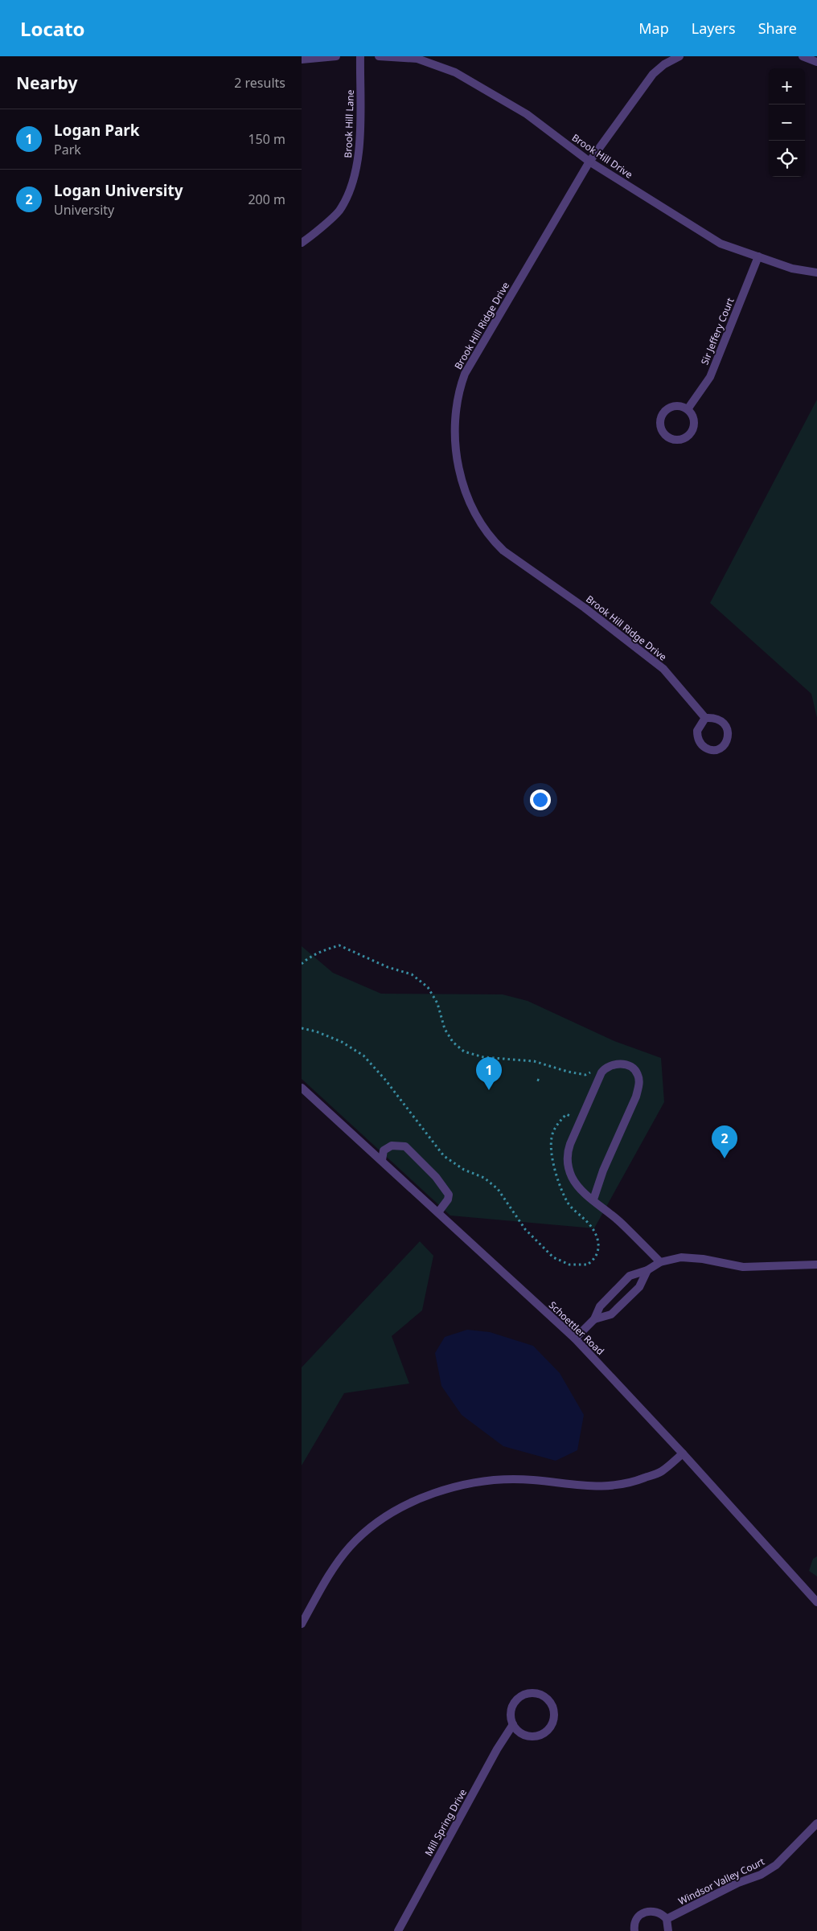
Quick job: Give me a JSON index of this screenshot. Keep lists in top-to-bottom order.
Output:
{
  "streets": {
    "street": [
      "Brook Hill Lane",
      "Brook Hill Drive",
      "Brook Hill Ridge Drive",
      "Sir Jeffery Court",
      "Schoettler Road",
      "Mill Spring Drive",
      "Windsor Valley Court"
    ]
  },
  "crossings": [
    ["Brook Hill Drive", "Brook Hill Ridge Drive"],
    ["Brook Hill Drive", "Sir Jeffery Court"]
  ],
  "page": {
    "header": "Locato",
    "nav": ["Map", "Layers", "Share"],
    "heading": ["Nearby", "2 results"],
    "map_buttons": ["+", "−"],
    "list": [
      {
        "mark": "1",
        "name": "Logan Park",
        "note": "Park",
        "value": "150 m"
      },
      {
        "mark": "2",
        "name": "Logan University",
        "note": "University",
        "value": "200 m"
      }
    ],
    "pins": ["1", "2"]
  }
}
